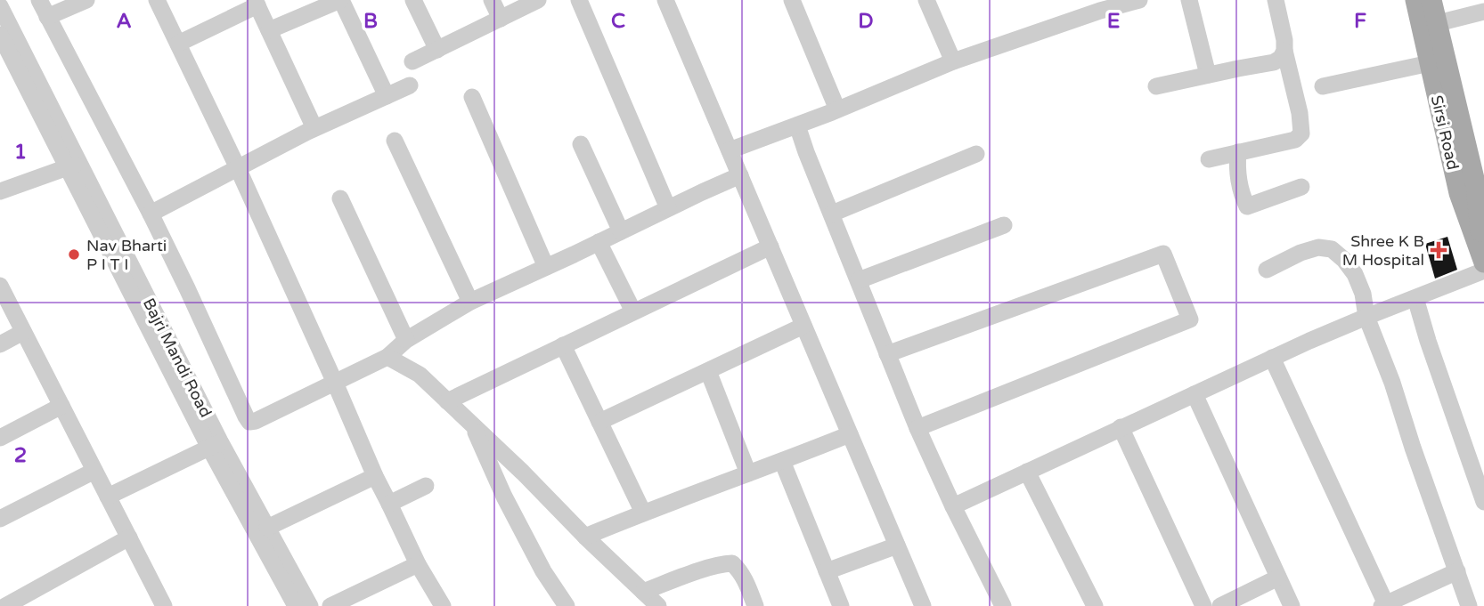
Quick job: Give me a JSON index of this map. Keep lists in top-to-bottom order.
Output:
{
  "streets": {
    "main road": ["Sirsi Road"],
    "street": ["Bajri Mandi Road"]
  },
  "places": {
    "health": ["Shree K B M Hospital"],
    "other": ["Nav Bharti P I T I"]
  },
  "grid": {
    "columns": [
      "A",
      "B",
      "C",
      "D",
      "E",
      "F"
    ],
    "rows": ["1", "2"]
  }
}
